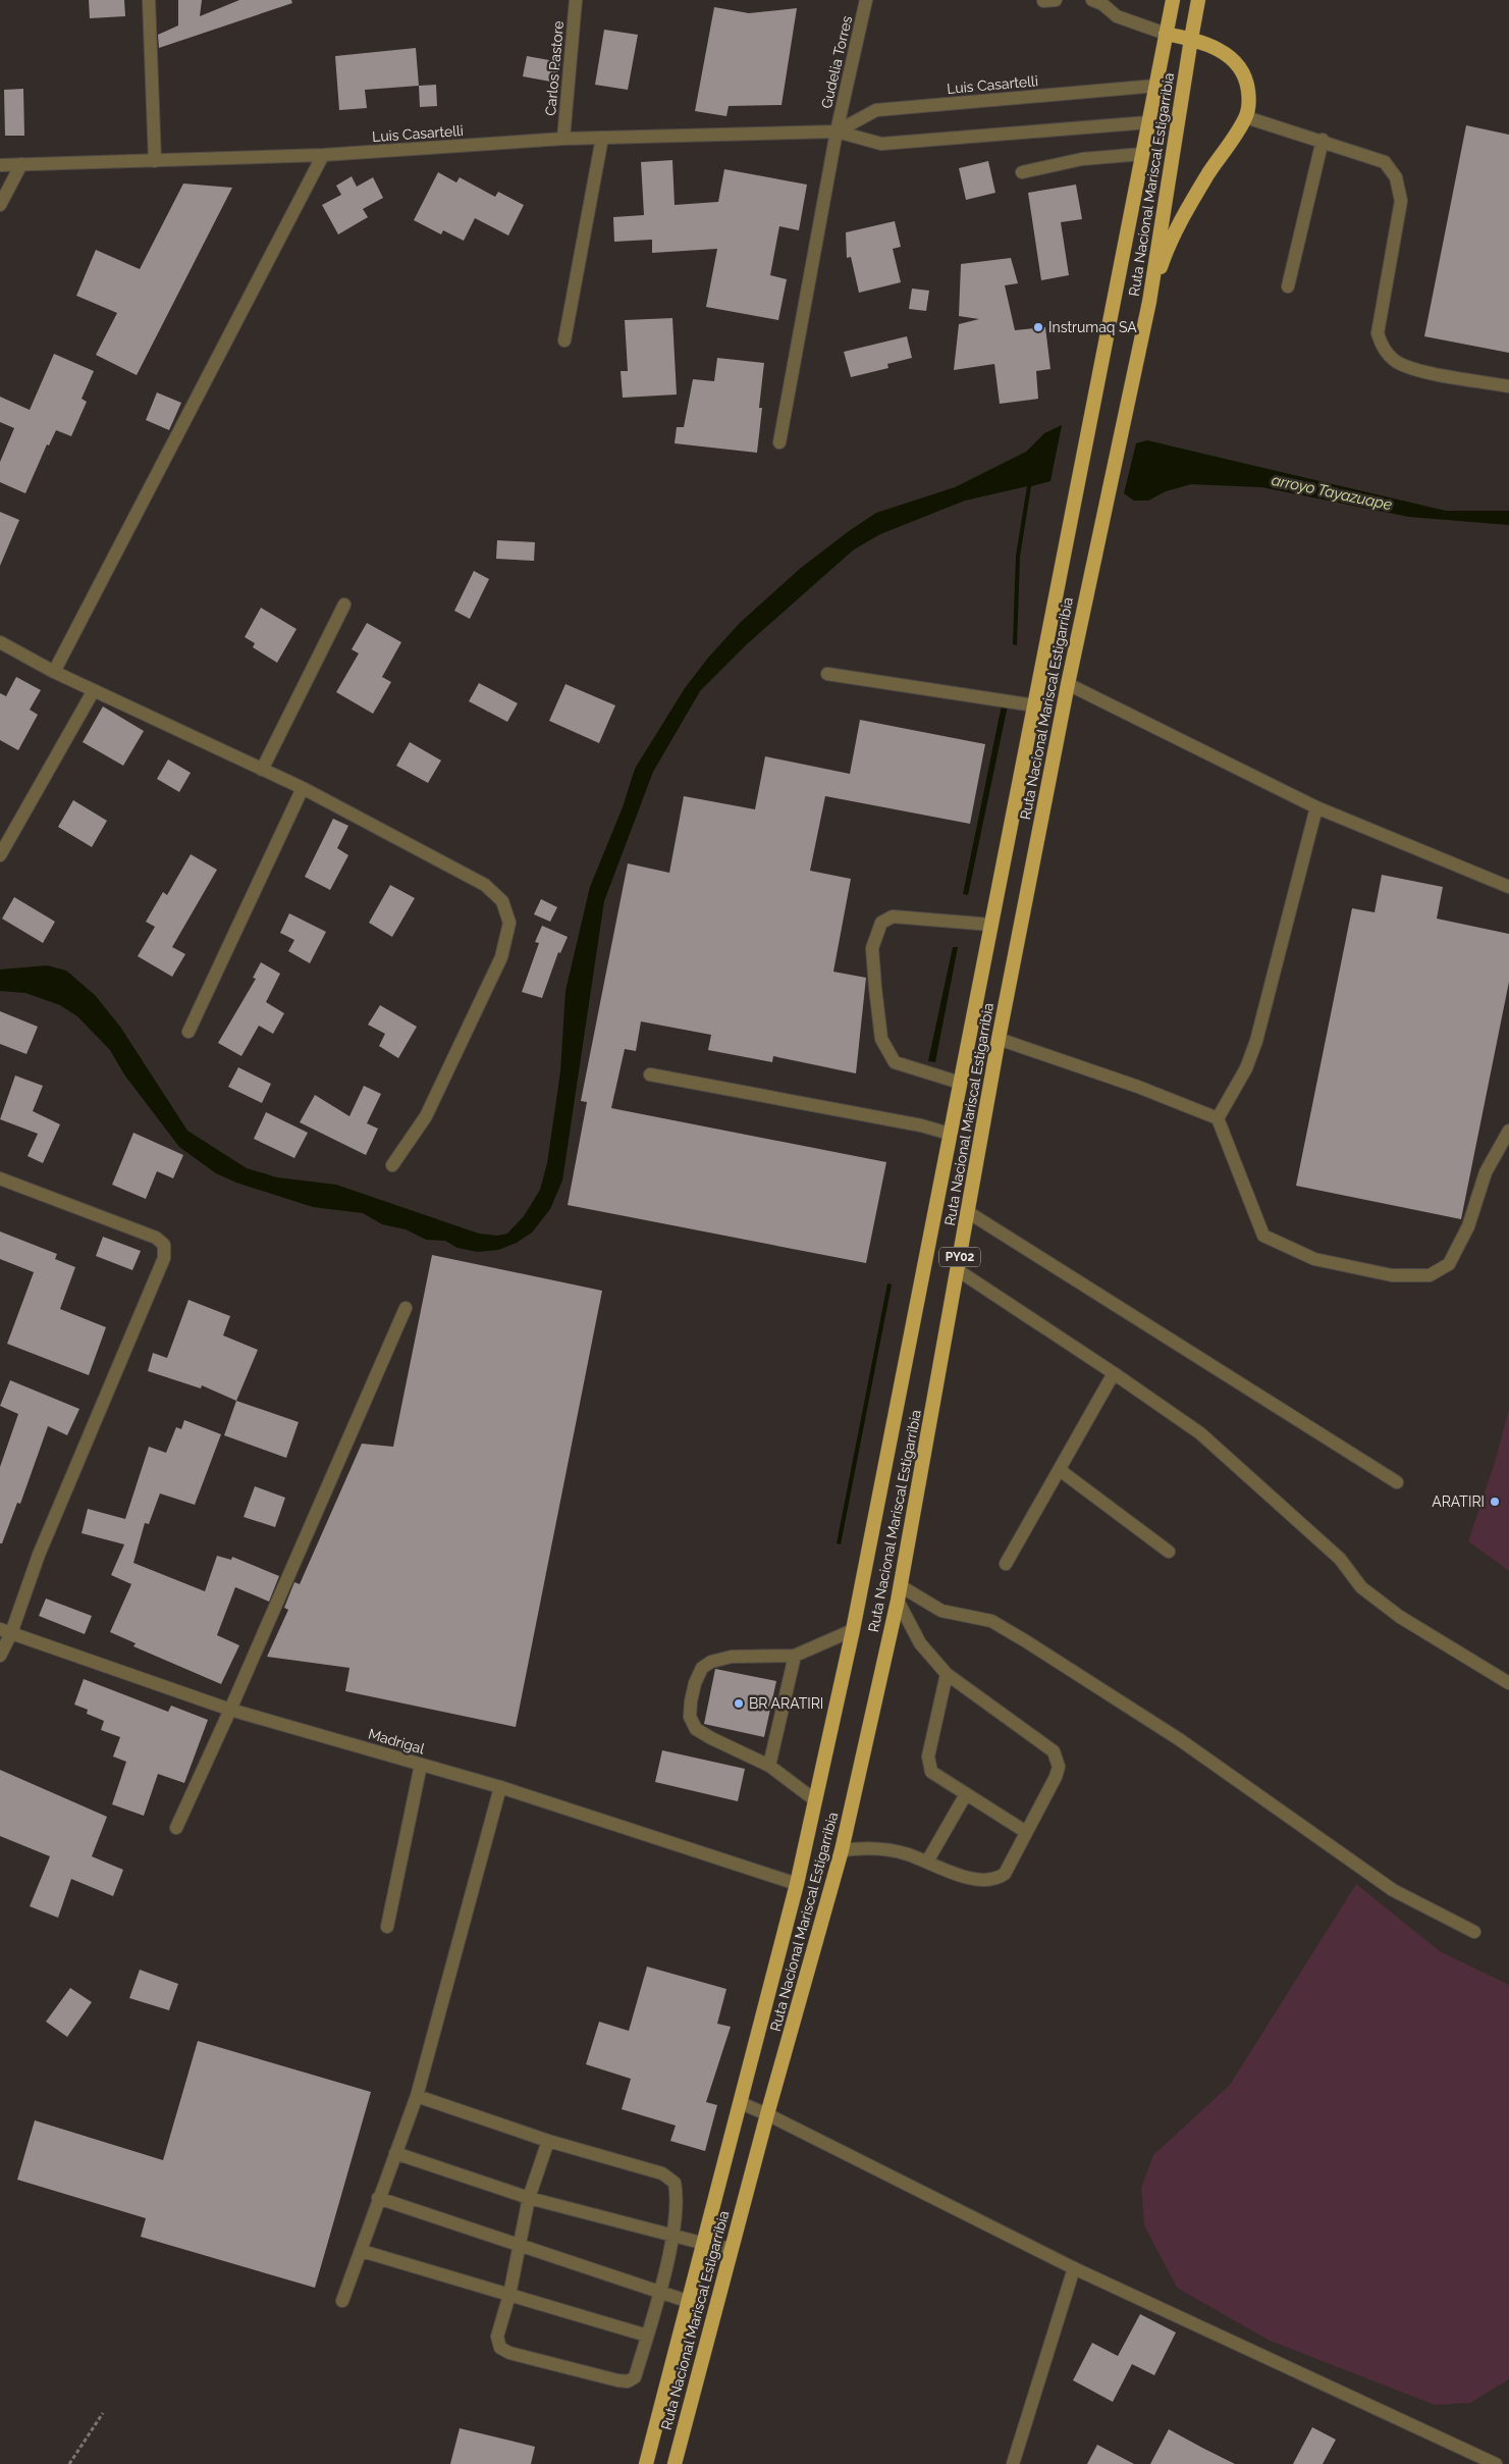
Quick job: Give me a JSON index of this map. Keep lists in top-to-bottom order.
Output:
{
  "streets": {
    "highway": ["Ruta Nacional Mariscal Estigarribia", "PY02"],
    "street": [
      "Gudelia Torres",
      "Carlos Pastore",
      "Luis Casartelli",
      "Madrigal"
    ]
  },
  "crossings": [
    ["Gudelia Torres", "Luis Casartelli"],
    ["Carlos Pastore", "Luis Casartelli"],
    ["Luis Casartelli", "Ruta Nacional Mariscal Estigarribia"],
    ["Ruta Nacional Mariscal Estigarribia", "Madrigal"]
  ],
  "water": ["arroyo Tayazuape"],
  "places": ["Instrumaq SA", "ARATIRI", "BR ARATIRI"]
}
